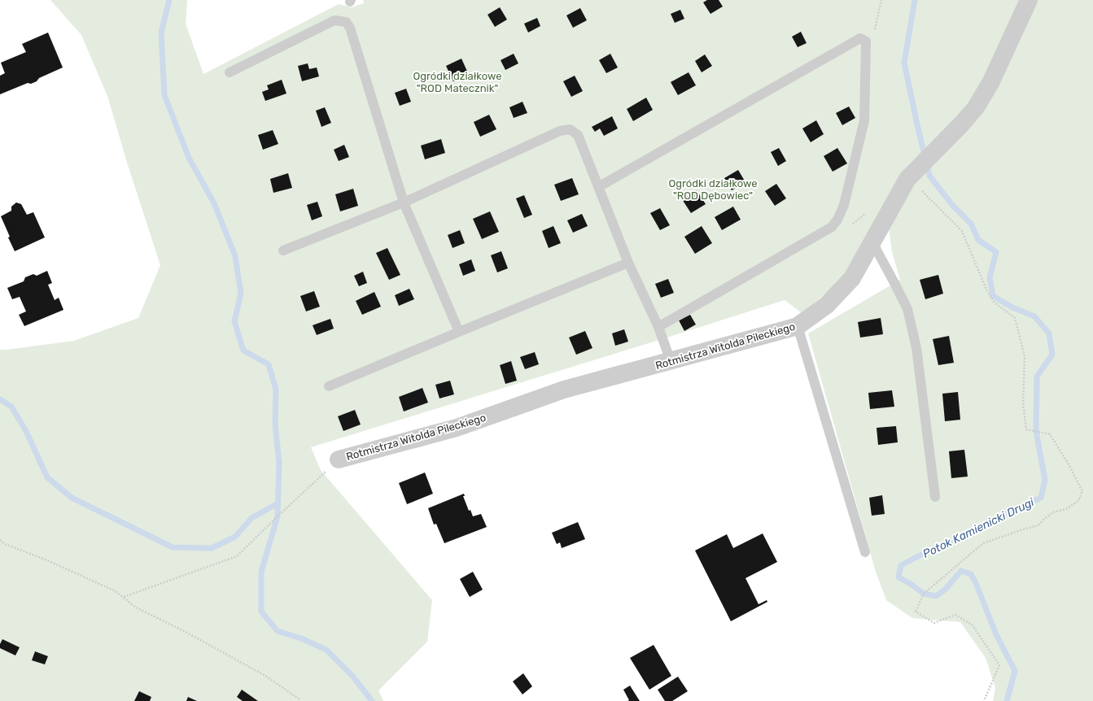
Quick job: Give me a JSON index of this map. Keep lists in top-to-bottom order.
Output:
{
  "streets": {
    "street": ["Rotmistrza Witolda Pileckiego"]
  },
  "water": ["Potok Kamienicki Drugi"],
  "parks": ["Ogródki działkowe \"ROD Matecznik\"", "Ogródki działkowe \"ROD Dębowiec\""]
}
